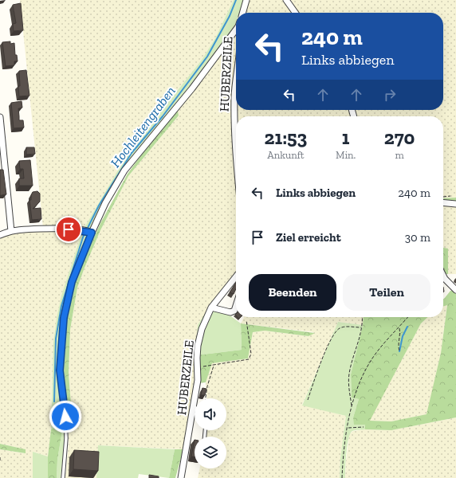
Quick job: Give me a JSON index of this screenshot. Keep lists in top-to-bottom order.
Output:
{
  "streets": {
    "street": ["HUBERZEILE"]
  },
  "water": ["Hochleitengraben"],
  "page": {
    "turn": ["240 m", "Links abbiegen"],
    "eta": [
      "21:53",
      "Ankunft",
      "1",
      "Min.",
      "270",
      "m"
    ],
    "list": [
      {
        "name": "Links abbiegen",
        "value": "240 m"
      },
      {
        "name": "Ziel erreicht",
        "value": "30 m"
      }
    ],
    "buttons": ["Beenden", "Teilen"]
  }
}
